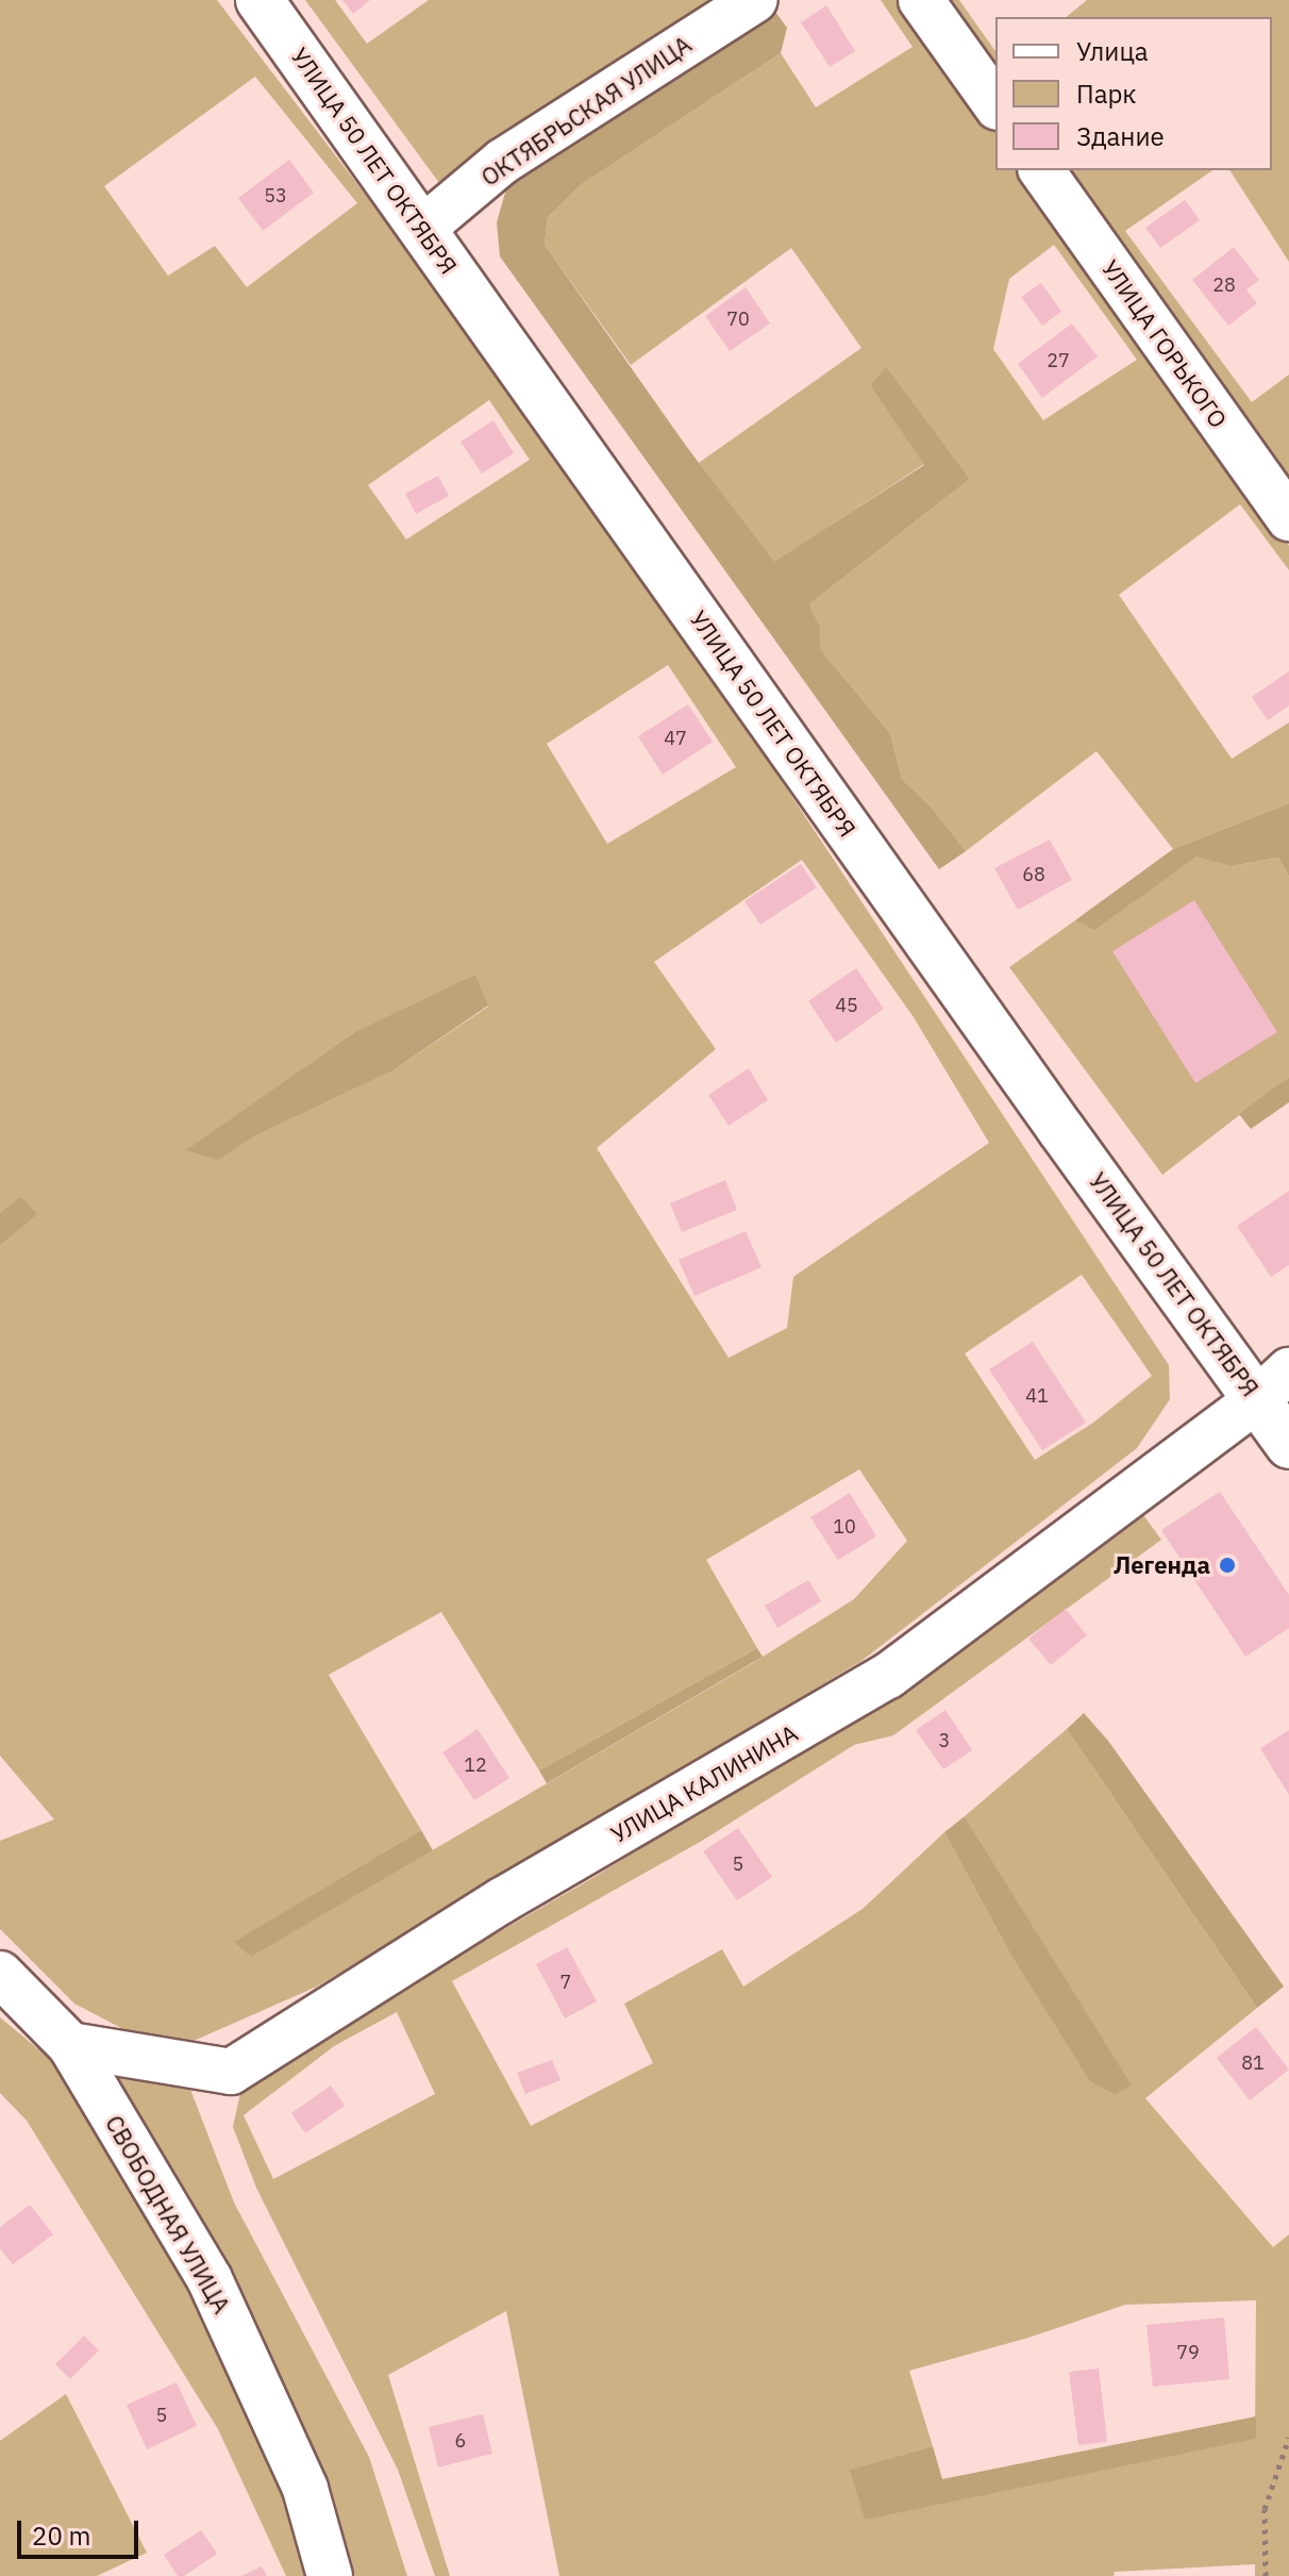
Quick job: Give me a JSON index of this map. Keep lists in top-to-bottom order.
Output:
{
  "streets": {
    "main road": ["УЛИЦА 50 ЛЕТ ОКТЯБРЯ"],
    "street": [
      "ОКТЯБРЬСКАЯ УЛИЦА",
      "УЛИЦА ГОРЬКОГО",
      "УЛИЦА КАЛИНИНА",
      "СВОБОДНАЯ УЛИЦА"
    ]
  },
  "crossings": [
    ["ОКТЯБРЬСКАЯ УЛИЦА", "УЛИЦА 50 ЛЕТ ОКТЯБРЯ"],
    ["УЛИЦА 50 ЛЕТ ОКТЯБРЯ", "УЛИЦА КАЛИНИНА"],
    ["УЛИЦА КАЛИНИНА", "СВОБОДНАЯ УЛИЦА"]
  ],
  "places": ["Легенда"],
  "house_numbers": [
    "53",
    "28",
    "70",
    "27",
    "47",
    "68",
    "45",
    "41",
    "10",
    "3",
    "12",
    "5",
    "7",
    "81",
    "79",
    "5",
    "6"
  ],
  "legend": ["Улица", "Парк", "Здание"],
  "scale_bar": "20 m"
}
